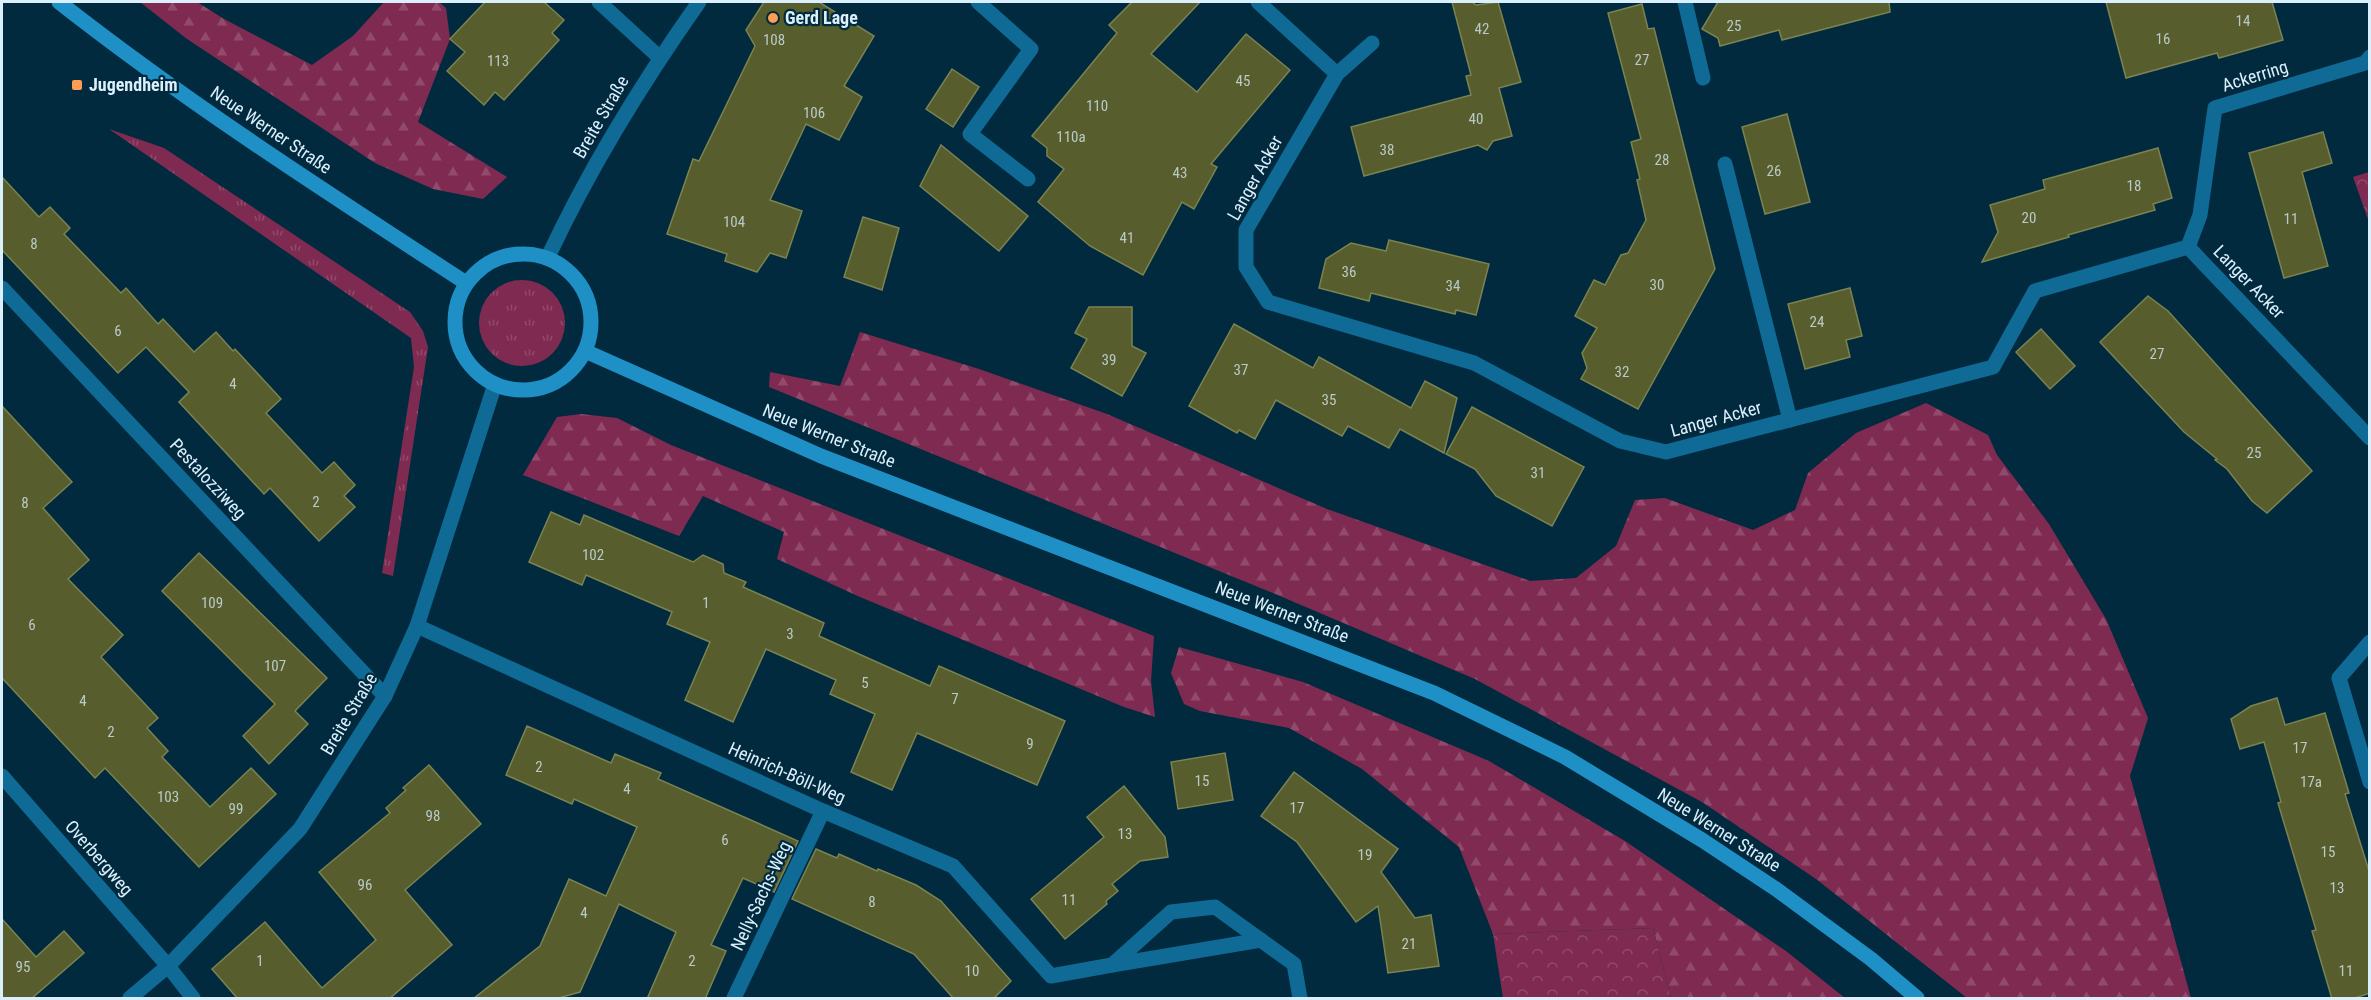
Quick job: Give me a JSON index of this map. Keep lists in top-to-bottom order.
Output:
{
  "streets": {
    "main road": ["Neue Werner Straße"],
    "street": [
      "Ackerring",
      "Breite Straße",
      "Langer Acker",
      "Pestalozziweg",
      "Heinrich-Böll-Weg",
      "Overbergweg",
      "Nelly-Sachs-Weg"
    ]
  },
  "crossings": [
    ["Ackerring", "Langer Acker"],
    ["Breite Straße", "Neue Werner Straße"],
    ["Breite Straße", "Pestalozziweg"],
    ["Breite Straße", "Heinrich-Böll-Weg"],
    ["Breite Straße", "Overbergweg"],
    ["Heinrich-Böll-Weg", "Nelly-Sachs-Weg"]
  ],
  "places": {
    "other": ["Gerd Lage"],
    "transit": ["Jugendheim"]
  },
  "house_numbers": [
    "14",
    "25",
    "42",
    "16",
    "108",
    "27",
    "113",
    "45",
    "110",
    "106",
    "40",
    "110a",
    "38",
    "28",
    "26",
    "43",
    "18",
    "20",
    "11",
    "104",
    "41",
    "8",
    "36",
    "30",
    "34",
    "24",
    "6",
    "27",
    "39",
    "37",
    "32",
    "4",
    "35",
    "25",
    "31",
    "2",
    "8",
    "102",
    "109",
    "1",
    "6",
    "3",
    "107",
    "5",
    "7",
    "4",
    "2",
    "9",
    "17",
    "2",
    "15",
    "17a",
    "4",
    "103",
    "17",
    "99",
    "98",
    "13",
    "6",
    "15",
    "19",
    "96",
    "13",
    "11",
    "8",
    "4",
    "21",
    "1",
    "2",
    "95",
    "10",
    "11"
  ]
}
